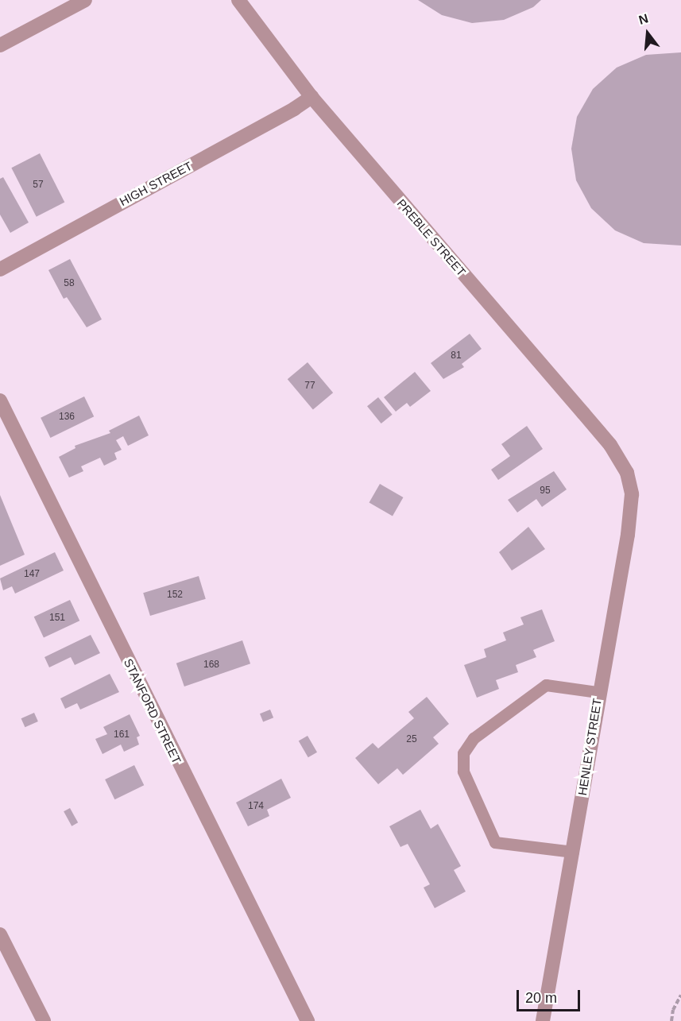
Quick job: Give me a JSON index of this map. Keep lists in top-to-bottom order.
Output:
{
  "streets": {
    "street": [
      "HIGH STREET",
      "PREBLE STREET",
      "STANFORD STREET",
      "HENLEY STREET"
    ]
  },
  "crossings": [
    ["HIGH STREET", "PREBLE STREET"],
    ["PREBLE STREET", "HENLEY STREET"]
  ],
  "house_numbers": [
    "57",
    "58",
    "81",
    "77",
    "136",
    "95",
    "147",
    "152",
    "151",
    "168",
    "161",
    "25",
    "174"
  ],
  "scale_bar": "20 m",
  "north": "top"
}
